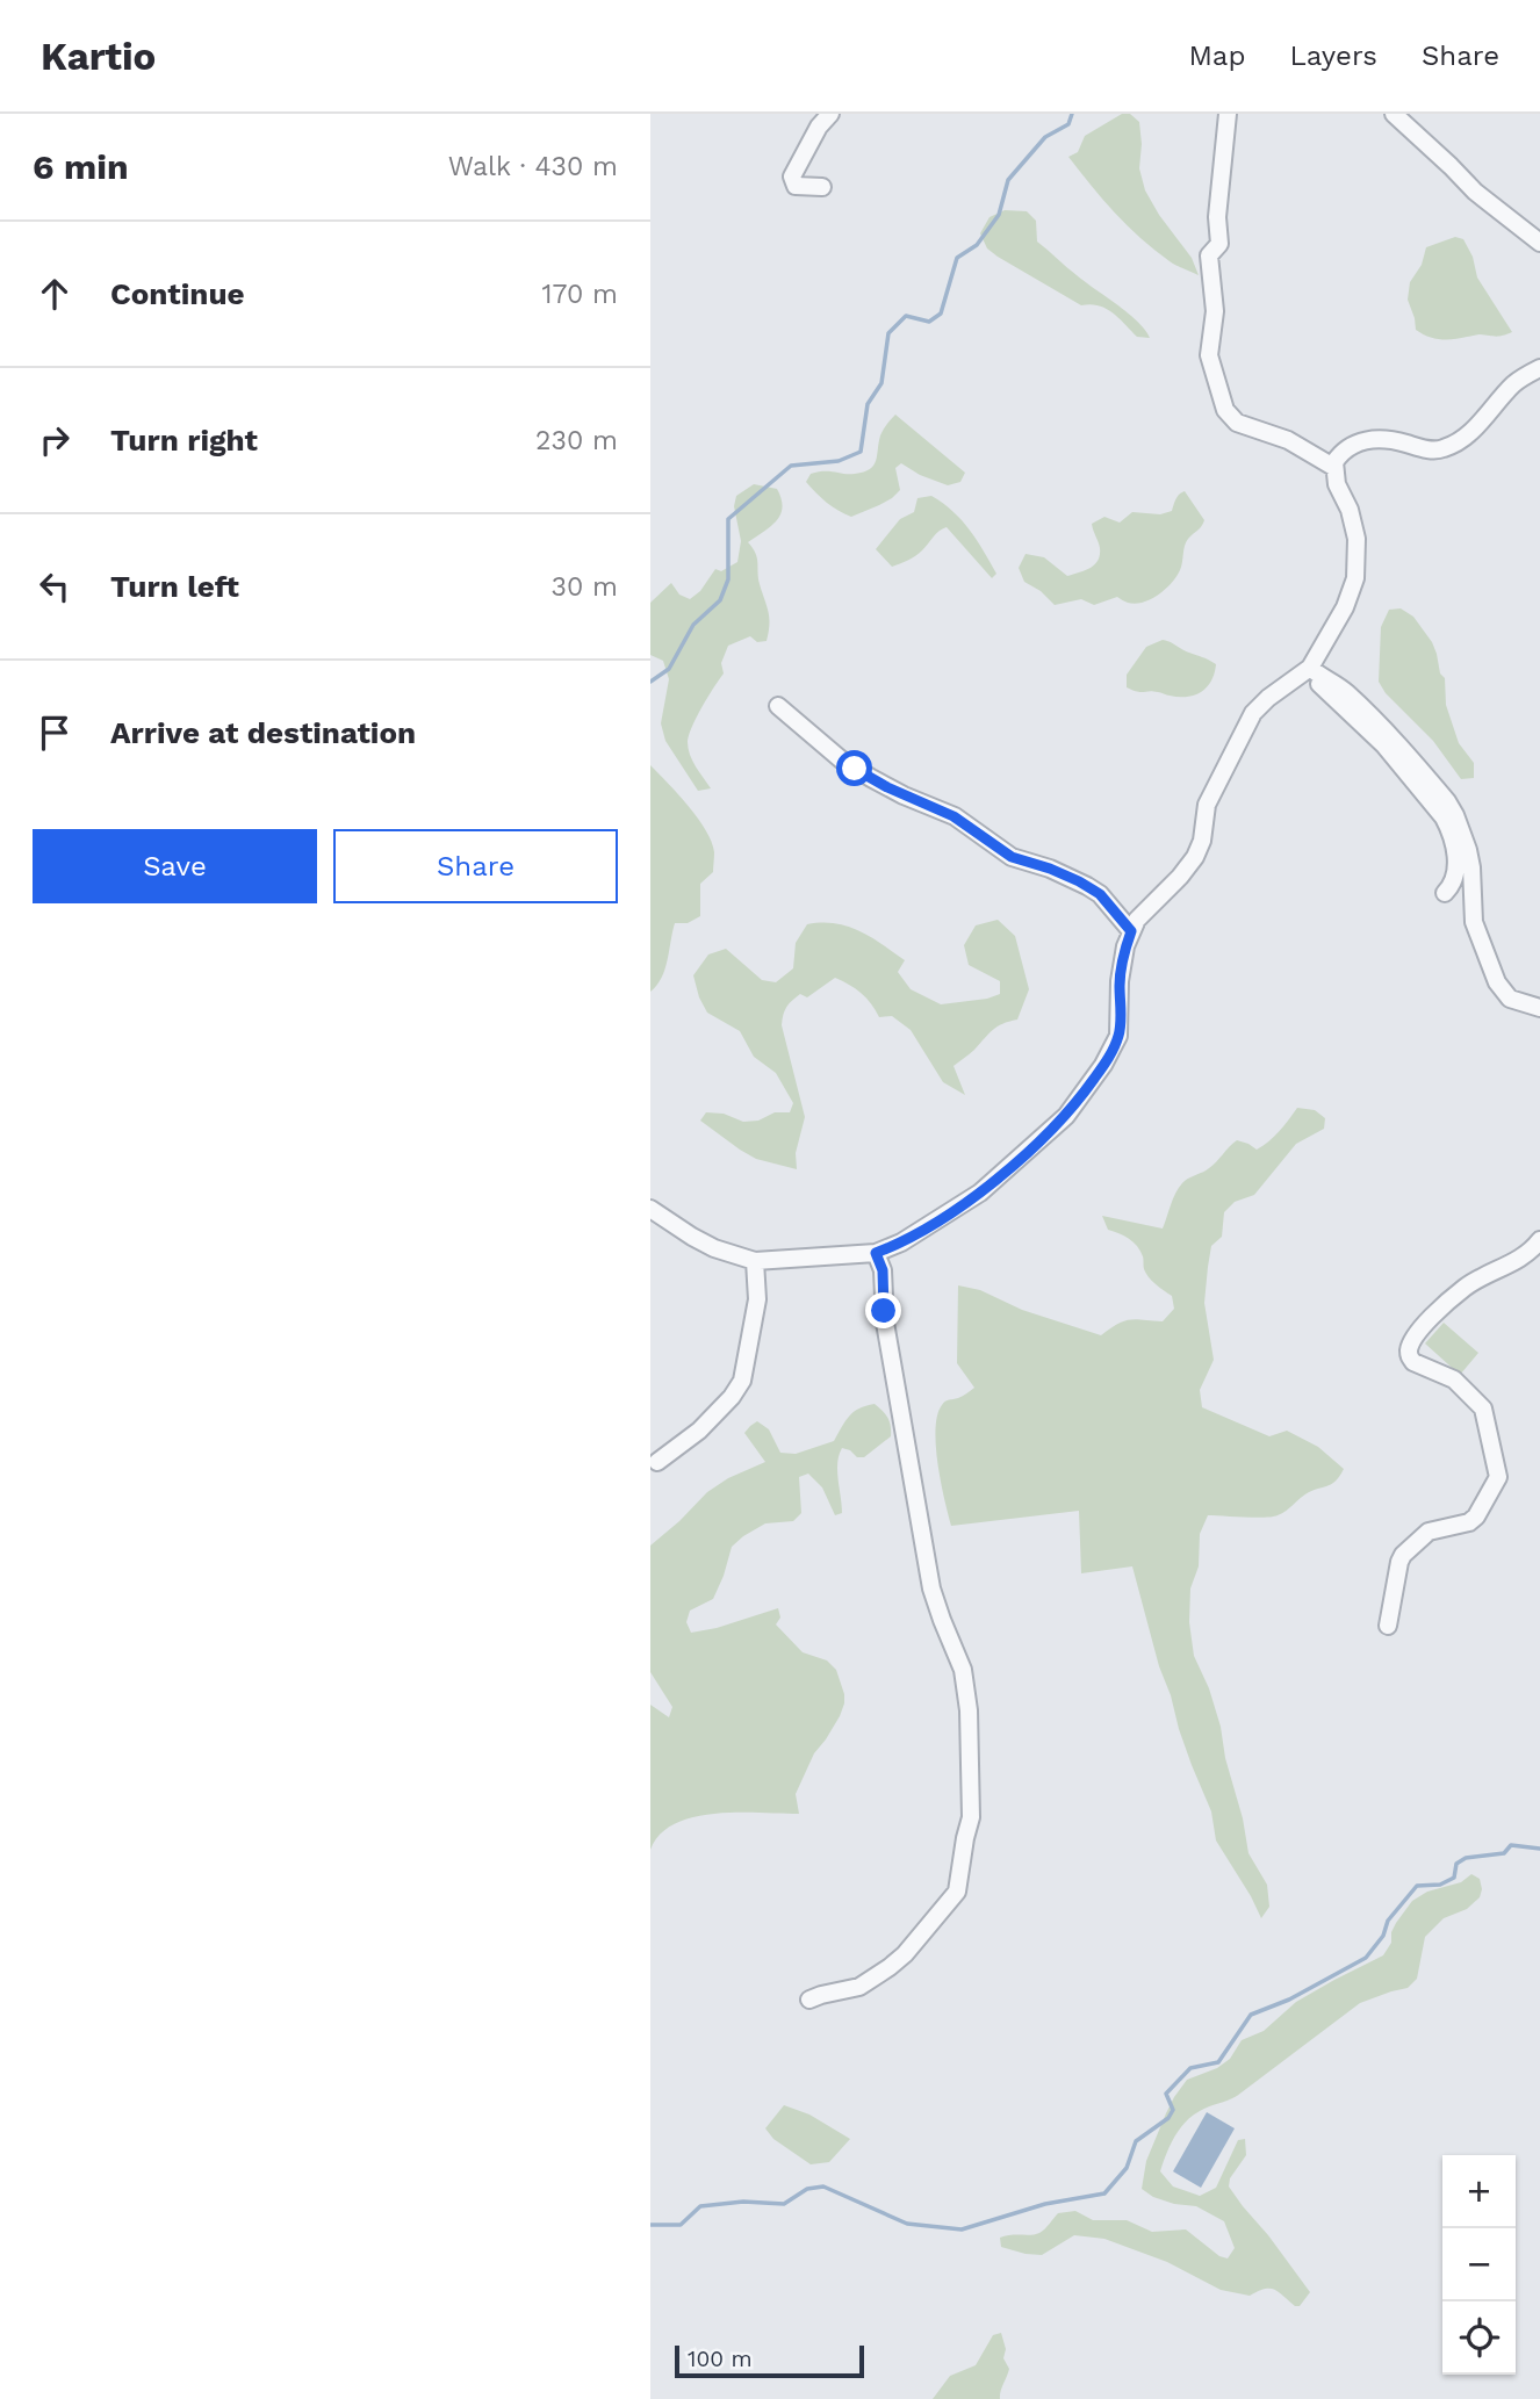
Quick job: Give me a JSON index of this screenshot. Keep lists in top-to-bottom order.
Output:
{
  "scale_bar": "100 m",
  "page": {
    "header": "Kartio",
    "nav": ["Map", "Layers", "Share"],
    "heading": ["6 min", "Walk · 430 m"],
    "list": [
      ["Continue", "170 m"],
      ["Turn right", "230 m"],
      ["Turn left", "30 m"],
      "Arrive at destination"
    ],
    "buttons": ["Save", "Share"],
    "map_buttons": ["+", "−"],
    "scale": "100 m"
  }
}
